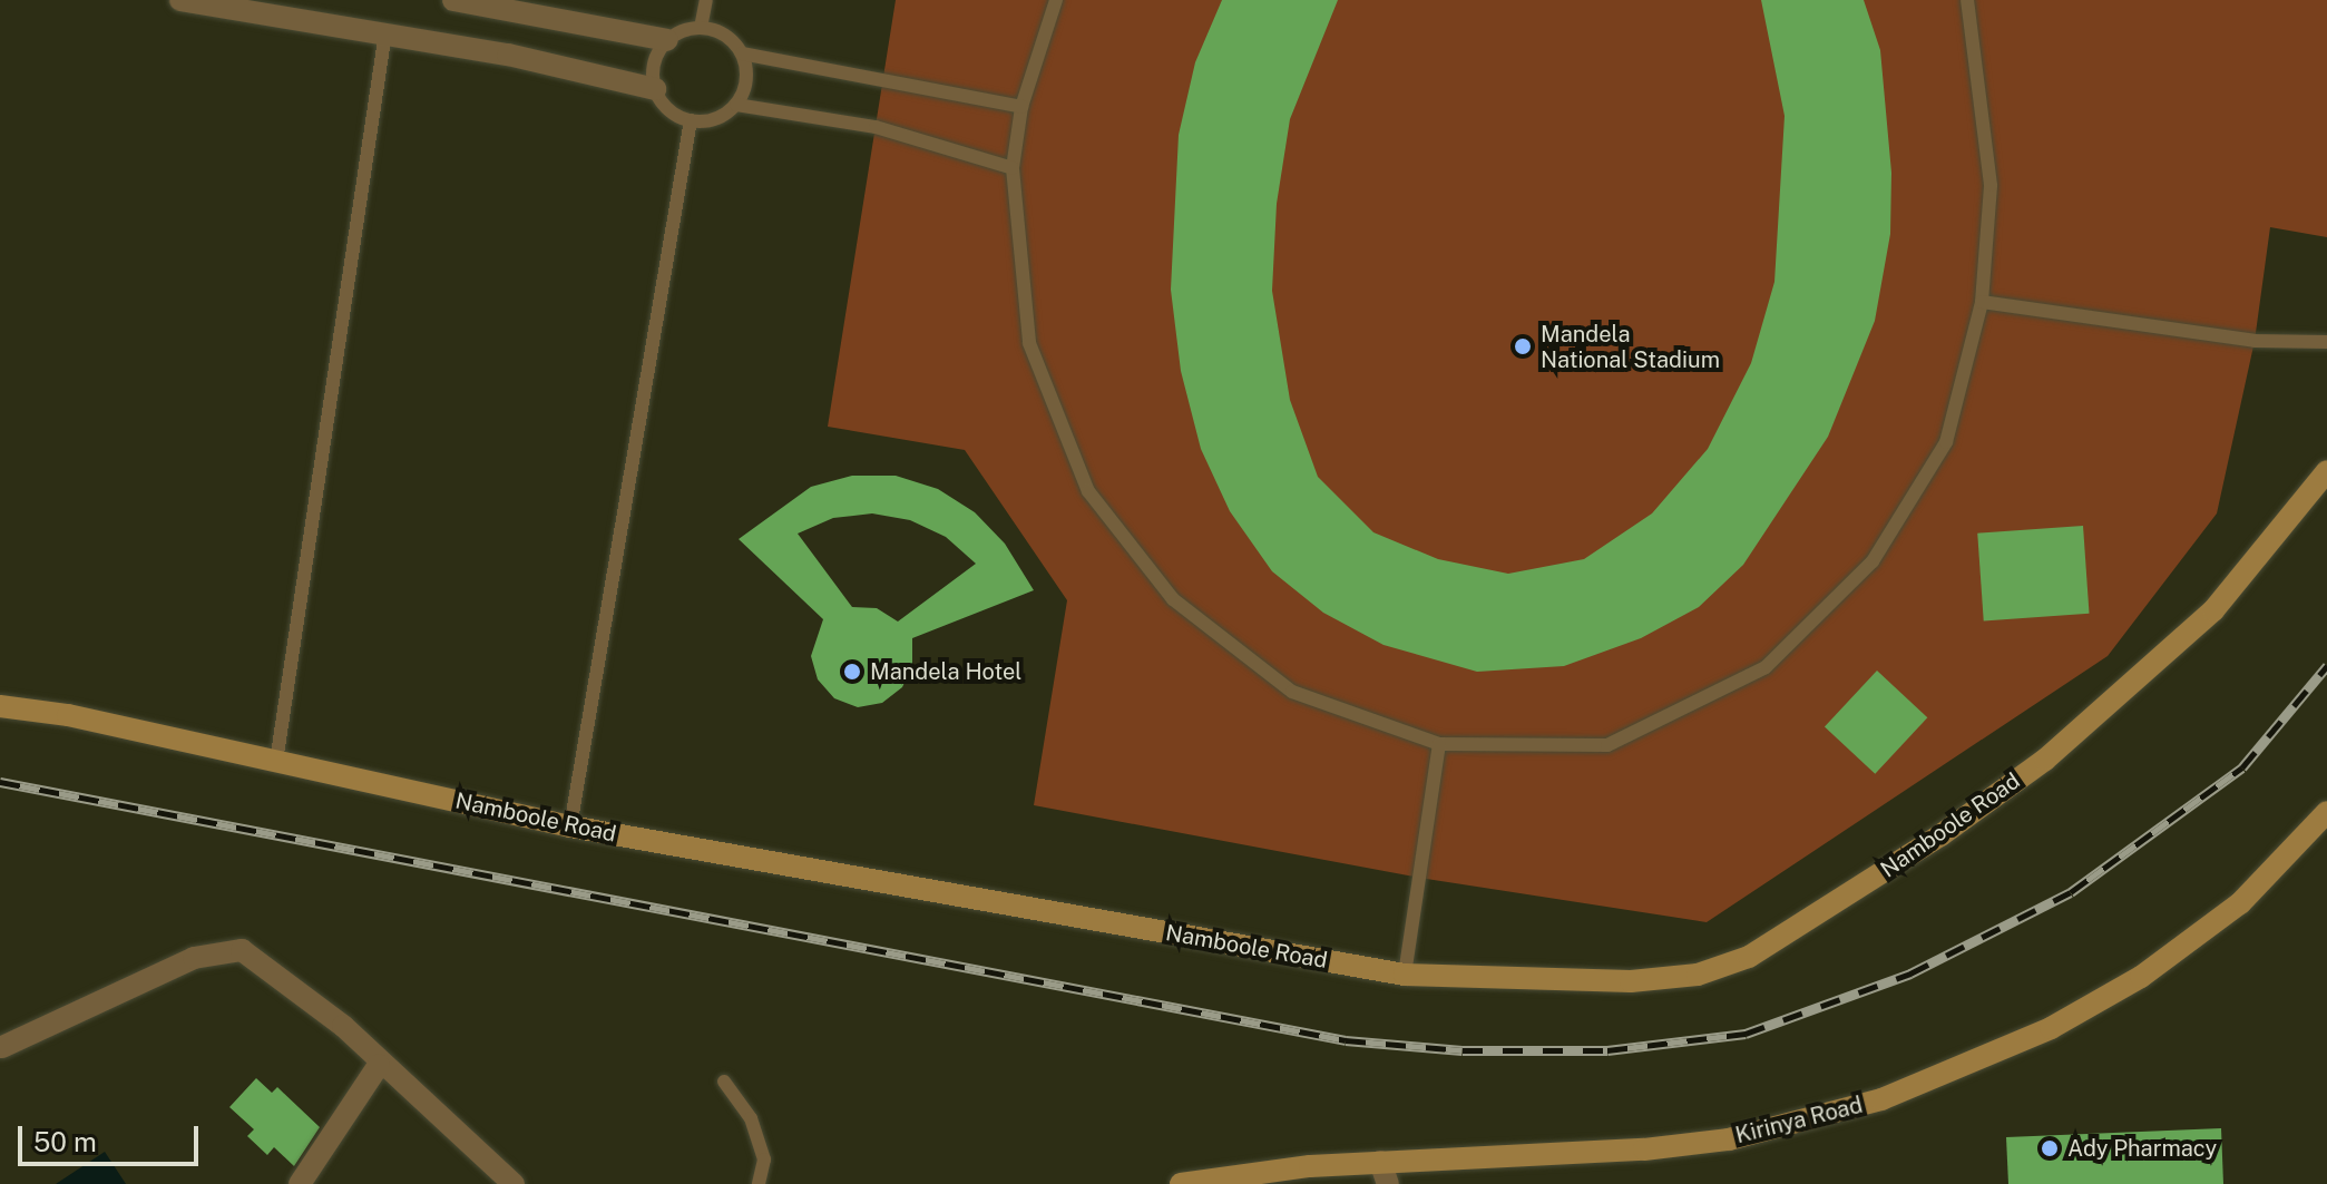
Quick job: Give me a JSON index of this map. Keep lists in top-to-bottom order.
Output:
{
  "streets": {
    "street": ["Namboole Road", "Kirinya Road"]
  },
  "places": ["Mandela National Stadium", "Mandela Hotel", "Ady Pharmacy"],
  "scale_bar": "50 m"
}
